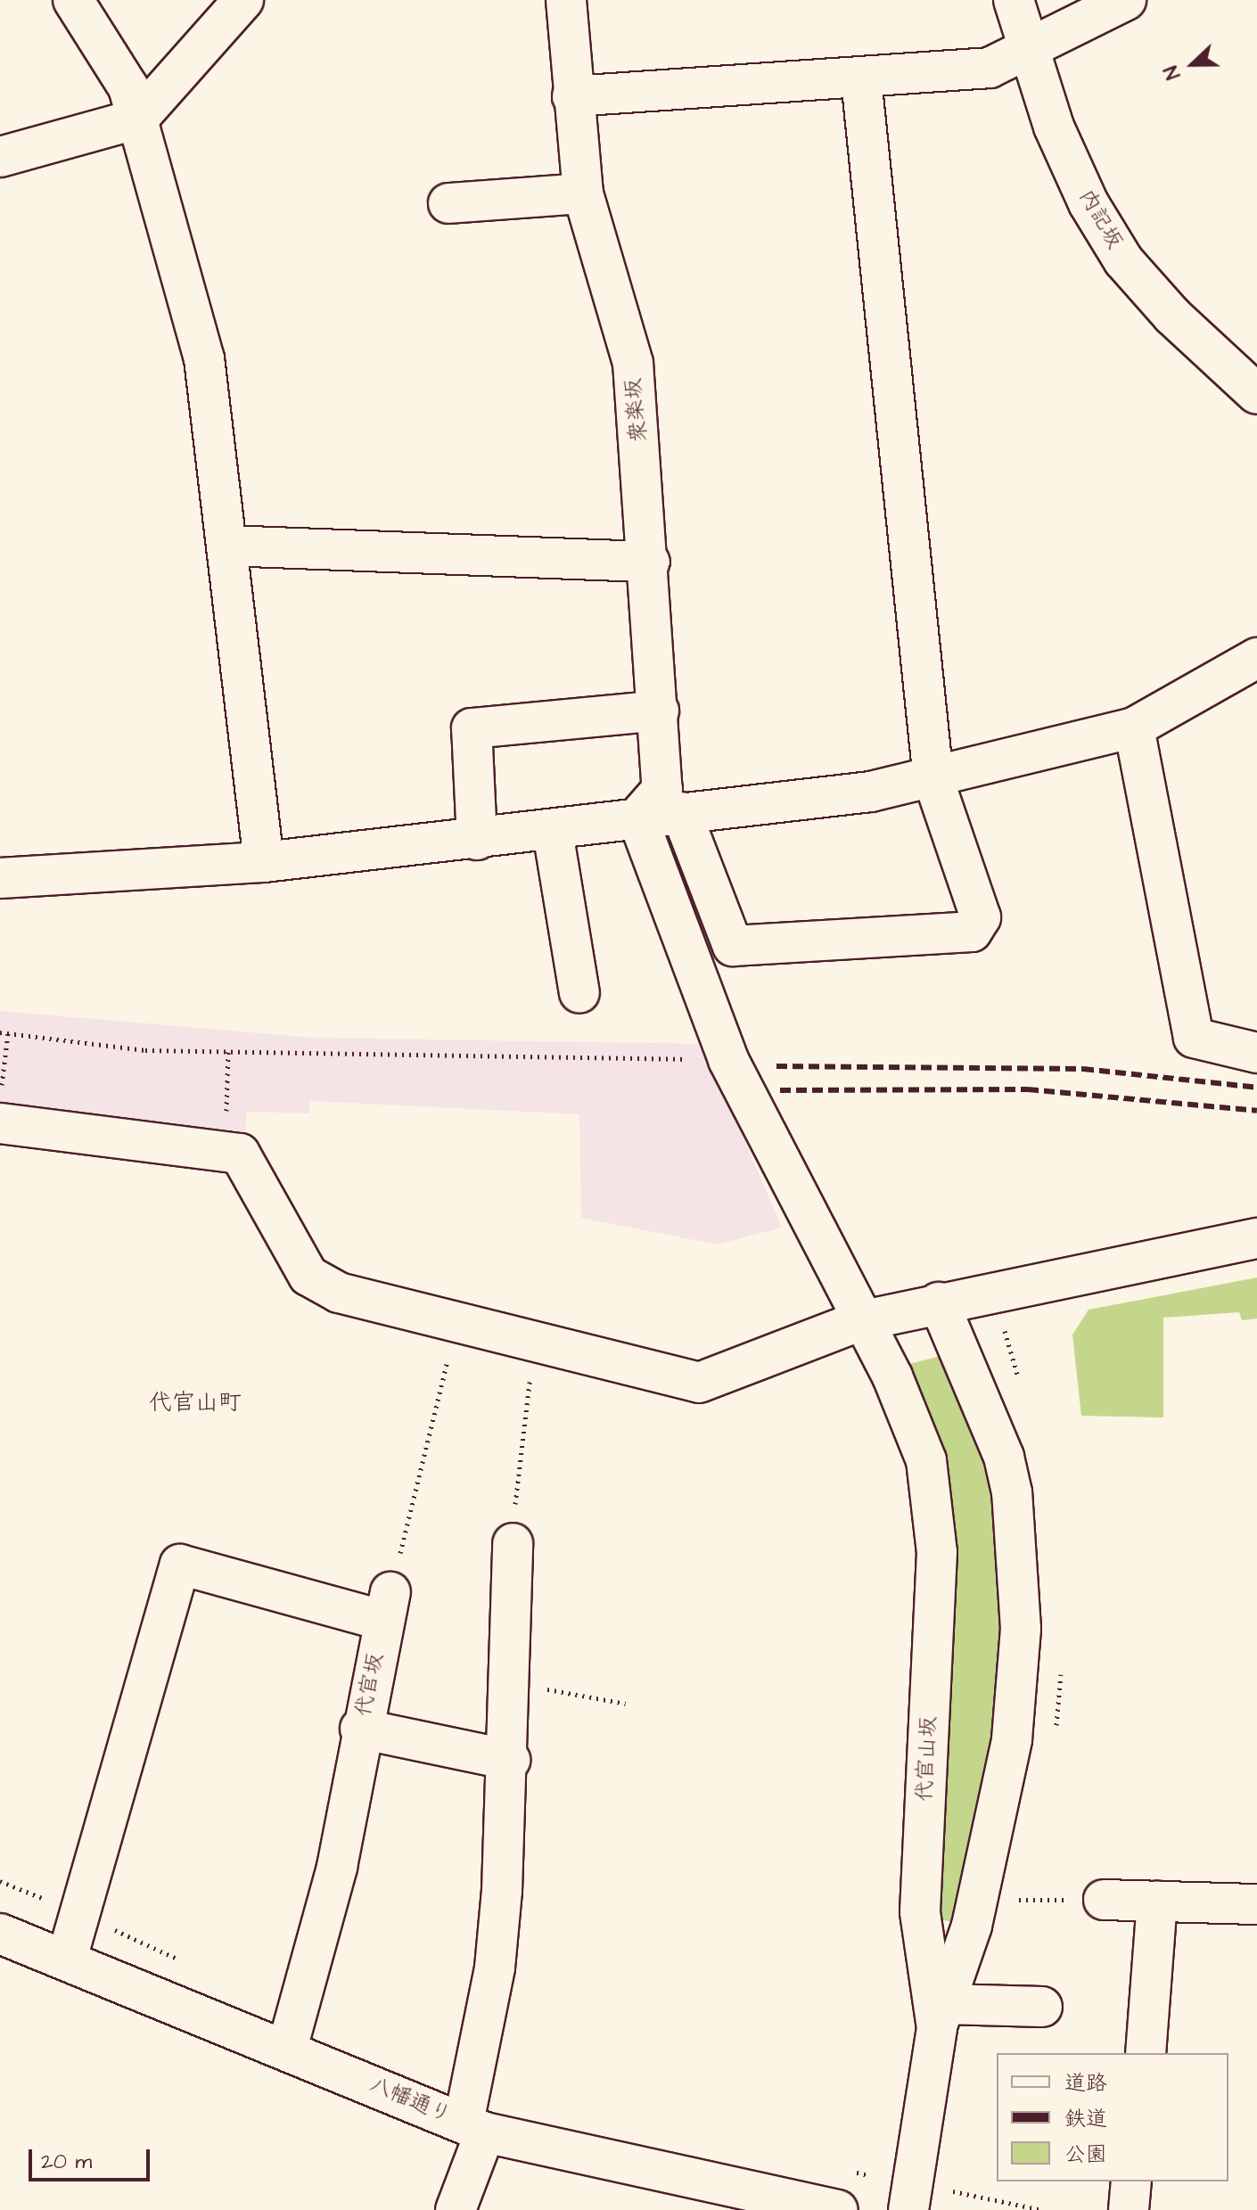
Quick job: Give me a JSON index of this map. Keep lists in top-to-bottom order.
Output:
{
  "streets": {
    "street": [
      "内記坂",
      "衆楽坂",
      "代官坂",
      "代官山坂",
      "八幡通り"
    ]
  },
  "crossings": [
    ["衆楽坂", "代官山坂"],
    ["代官坂", "八幡通り"]
  ],
  "districts": ["代官山町"],
  "legend": ["道路", "鉄道", "公園"],
  "scale_bar": "20 m",
  "north": "left"
}
